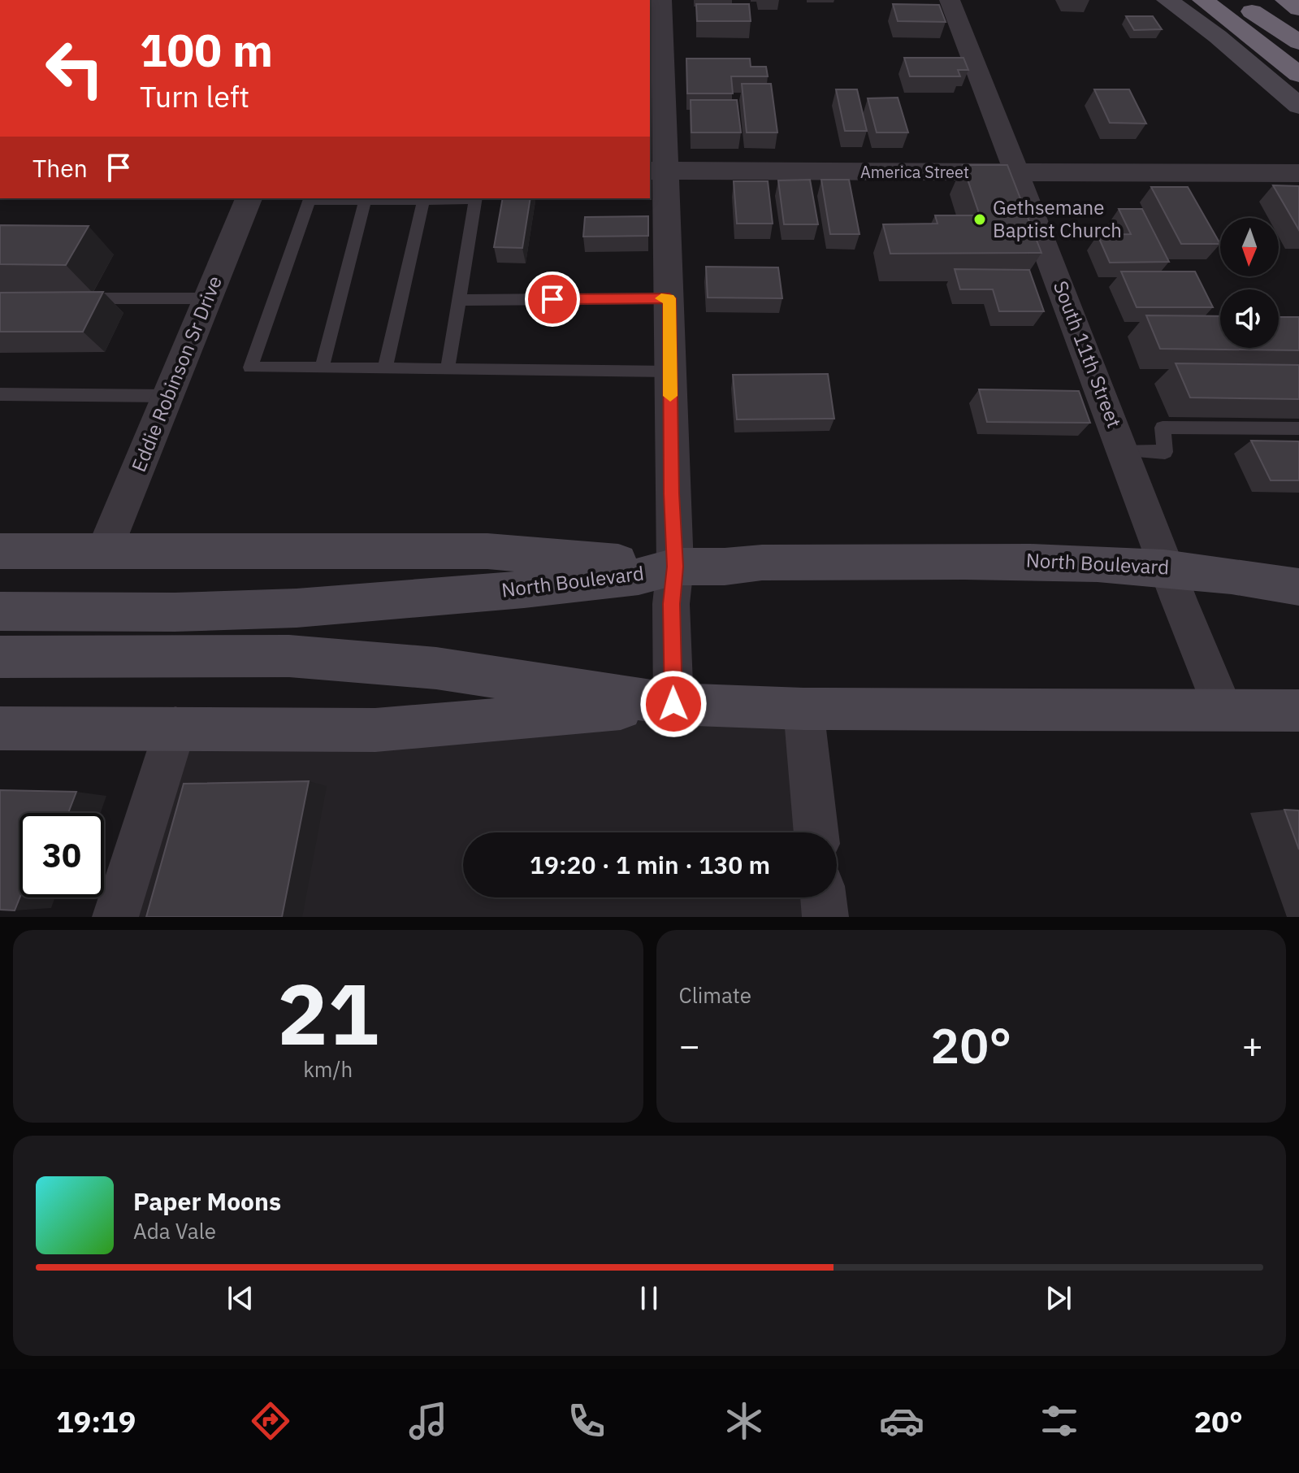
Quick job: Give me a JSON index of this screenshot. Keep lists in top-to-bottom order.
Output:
{
  "streets": {
    "street": [
      "America Street",
      "South 11th Street",
      "Eddie Robinson Sr Drive",
      "North Boulevard"
    ]
  },
  "crossings": [
    ["America Street", "South 11th Street"],
    ["South 11th Street", "North Boulevard"]
  ],
  "places": ["Gethsemane Baptist Church"],
  "north": "bottom",
  "page": {
    "turn": ["100 m", "Turn left"],
    "then": "Then",
    "limit": "30",
    "trip": "19:20 · 1 min · 130 m",
    "tile": [
      ["21", "km/h"],
      "Climate"
    ],
    "heat": ["−", "20°", "+"],
    "song": ["Paper Moons", "Ada Vale"],
    "tabs": ["19:19", "20°"]
  }
}
